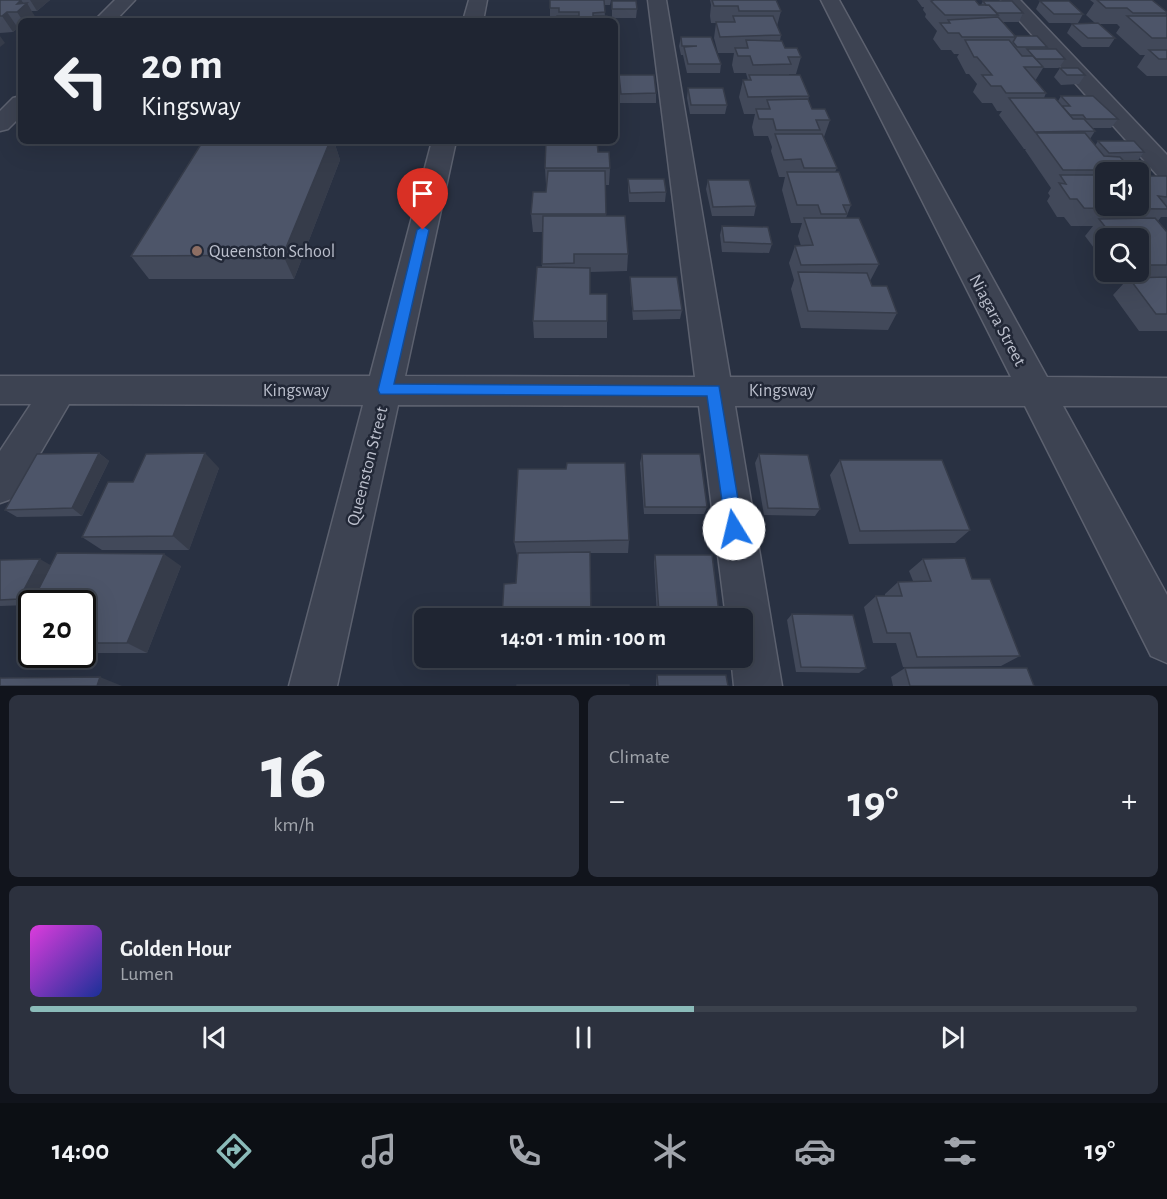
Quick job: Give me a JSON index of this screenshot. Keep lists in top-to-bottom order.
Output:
{
  "streets": {
    "street": ["Niagara Street", "Kingsway", "Queenston Street"]
  },
  "crossings": [
    ["Niagara Street", "Kingsway"],
    ["Kingsway", "Queenston Street"]
  ],
  "places": ["Queenston School"],
  "page": {
    "turn": ["20 m", "Kingsway"],
    "limit": "20",
    "trip": "14:01 · 1 min · 100 m",
    "tile": [
      ["16", "km/h"],
      "Climate"
    ],
    "heat": ["−", "19°", "+"],
    "song": ["Golden Hour", "Lumen"],
    "tabs": ["14:00", "19°"]
  }
}
